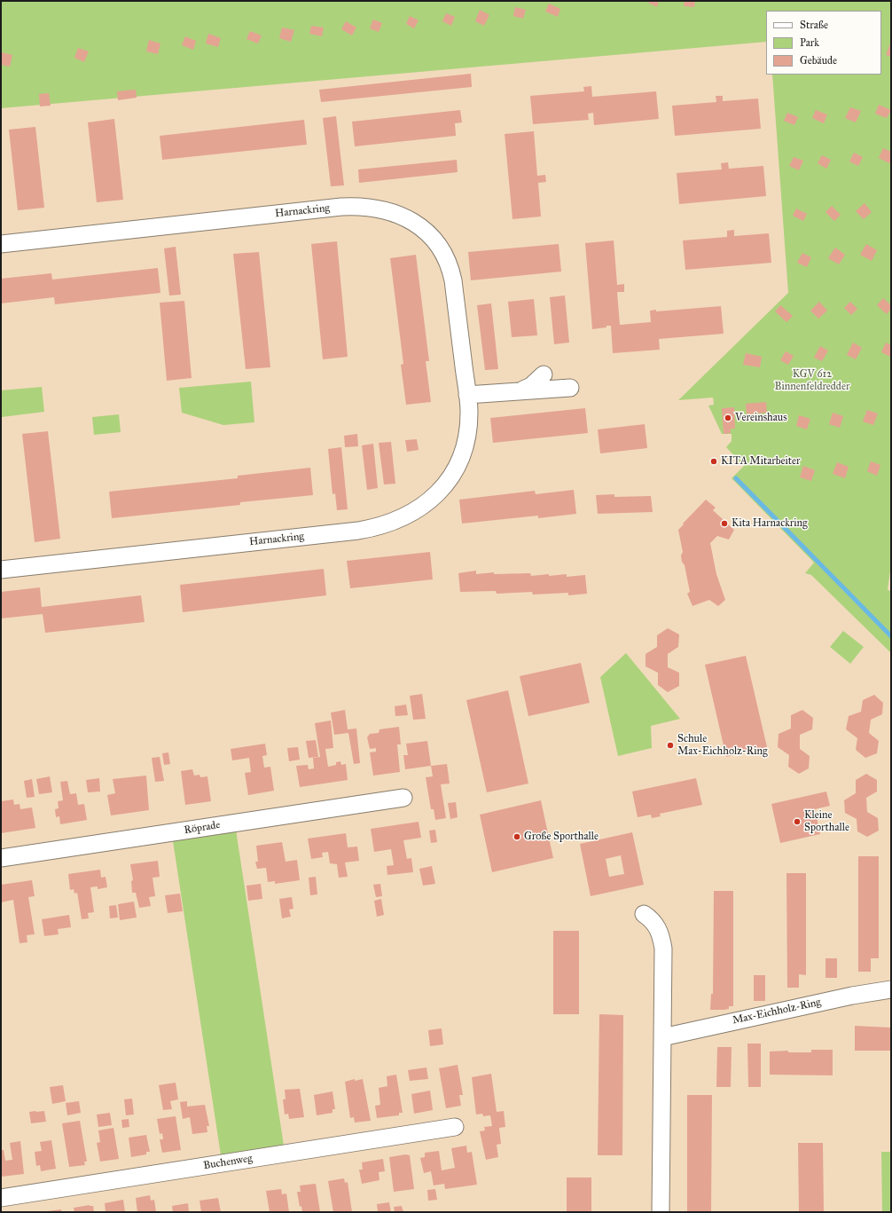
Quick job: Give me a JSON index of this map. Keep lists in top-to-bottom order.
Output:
{
  "streets": {
    "street": [
      "Harnackring",
      "Röprade",
      "Max-Eichholz-Ring",
      "Buchenweg"
    ]
  },
  "parks": ["KGV 612 Binnenfeldredder"],
  "places": [
    "Vereinshaus",
    "KITA Mitarbeiter",
    "Kita Harnackring",
    "Schule Max-Eichholz-Ring",
    "Kleine Sporthalle",
    "Große Sporthalle"
  ],
  "legend": ["Straße", "Park", "Gebäude"]
}
